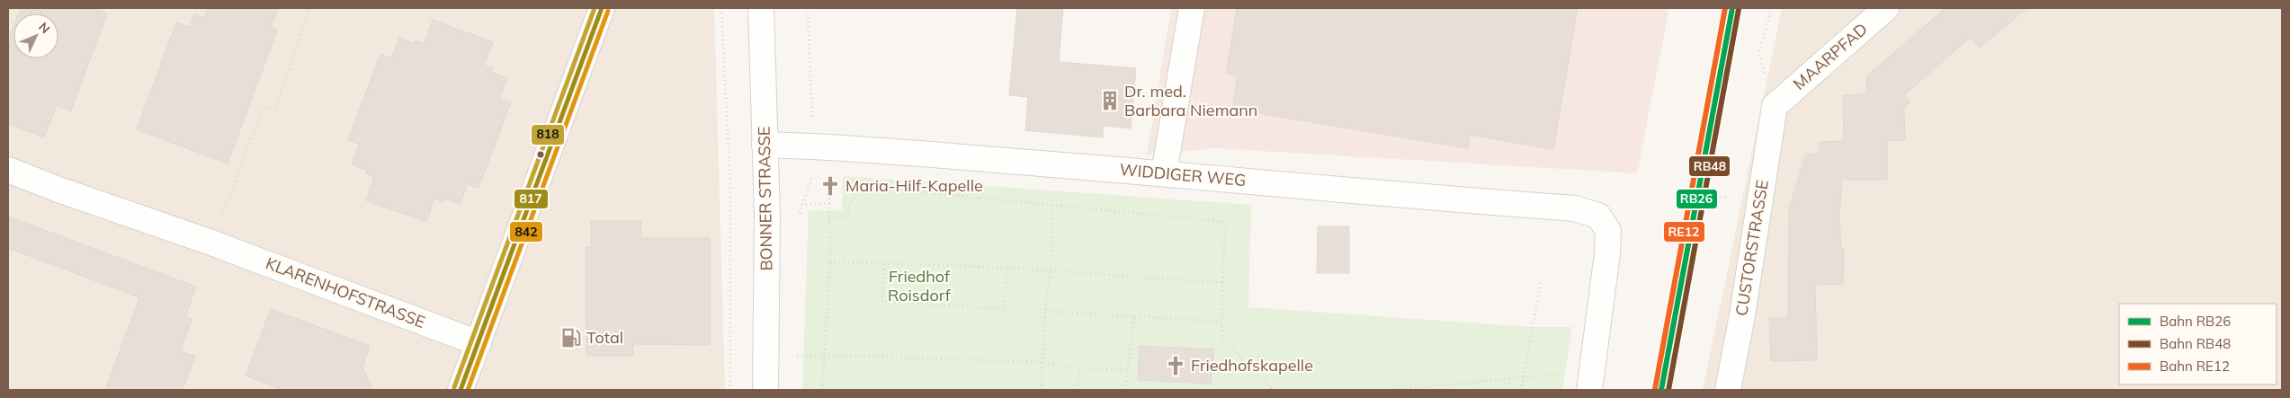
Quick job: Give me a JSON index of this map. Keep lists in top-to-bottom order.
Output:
{
  "streets": {
    "street": [
      "MAARPFAD",
      "WIDDIGER WEG",
      "BONNER STRASSE",
      "CUSTORSTRASSE",
      "KLARENHOFSTRASSE"
    ]
  },
  "crossings": [
    ["MAARPFAD", "CUSTORSTRASSE"],
    ["WIDDIGER WEG", "BONNER STRASSE"]
  ],
  "parks": ["Friedhof Roisdorf"],
  "places": {
    "building": ["Dr. med. Barbara Niemann"],
    "church": ["Maria-Hilf-Kapelle", "Friedhofskapelle"],
    "fuel station": ["Total"]
  },
  "lines": [
    "rail line RB26",
    "rail line RE12",
    "transit line 817",
    "transit line 818",
    "rail line RB48",
    "transit line 842"
  ],
  "legend": ["Bahn RB26", "Bahn RB48", "Bahn RE12"],
  "north": "top right"
}
